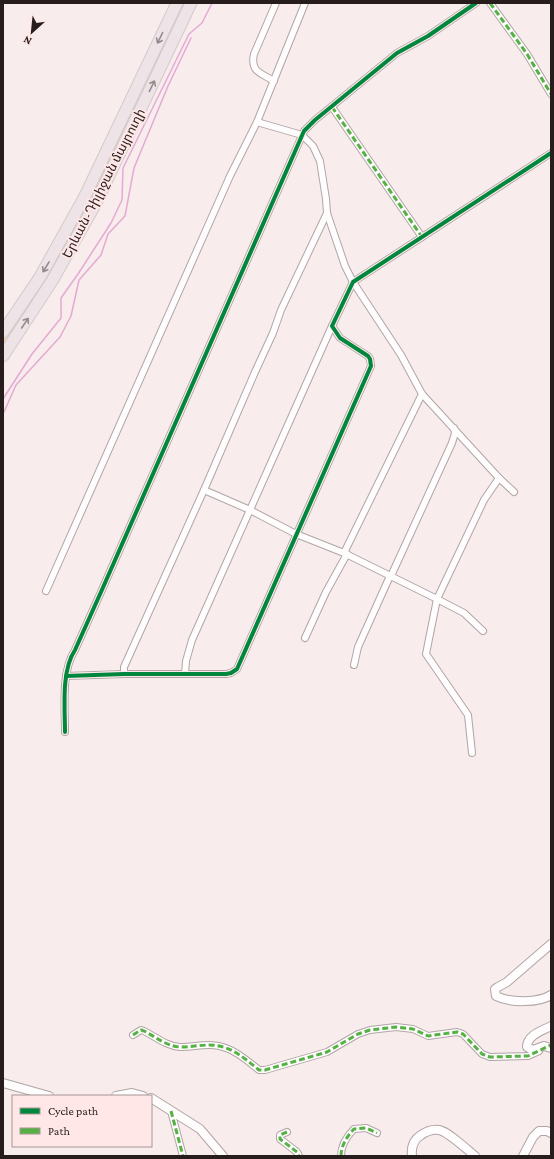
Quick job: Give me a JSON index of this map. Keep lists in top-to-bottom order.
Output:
{
  "streets": {
    "highway": ["Երևան-Դիլիջան մայրուղի"]
  },
  "legend": ["Cycle path", "Path"],
  "north": "bottom left"
}
